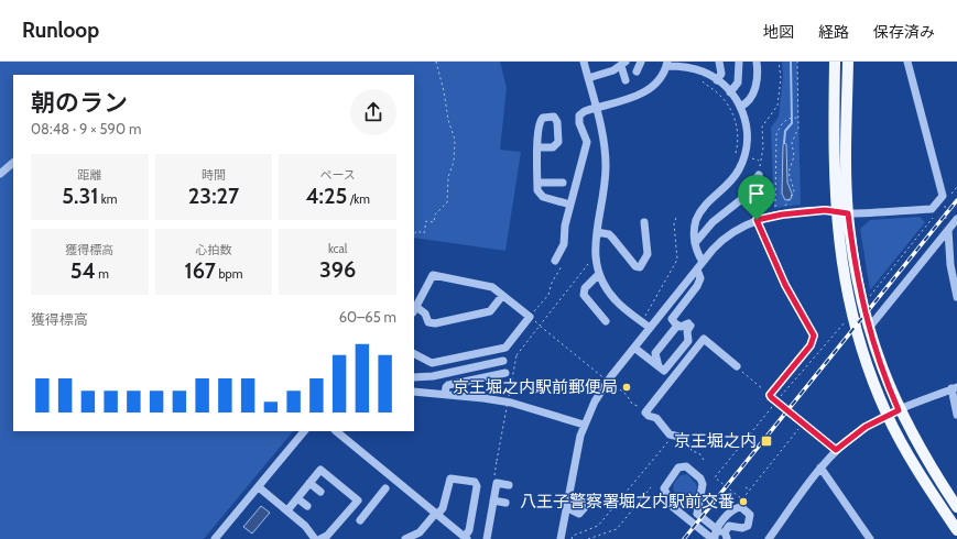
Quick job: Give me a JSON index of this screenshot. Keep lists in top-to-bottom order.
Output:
{
  "places": {
    "other": ["京王堀之内駅前郵便局", "八王子警察署堀之内駅前交番"],
    "transit": ["京王堀之内"]
  },
  "page": {
    "header": "Runloop",
    "nav": ["地図", "経路", "保存済み"],
    "heading": ["朝のラン", "08:48 · 9 × 590 m"],
    "stats": [
      ["距離", "5.31 km"],
      ["時間", "23:27"],
      ["ペース", "4:25 /km"],
      ["獲得標高", "54 m"],
      ["心拍数", "167 bpm"],
      ["kcal", "396"]
    ],
    "chart": ["獲得標高", "60–65 m"]
  }
}
